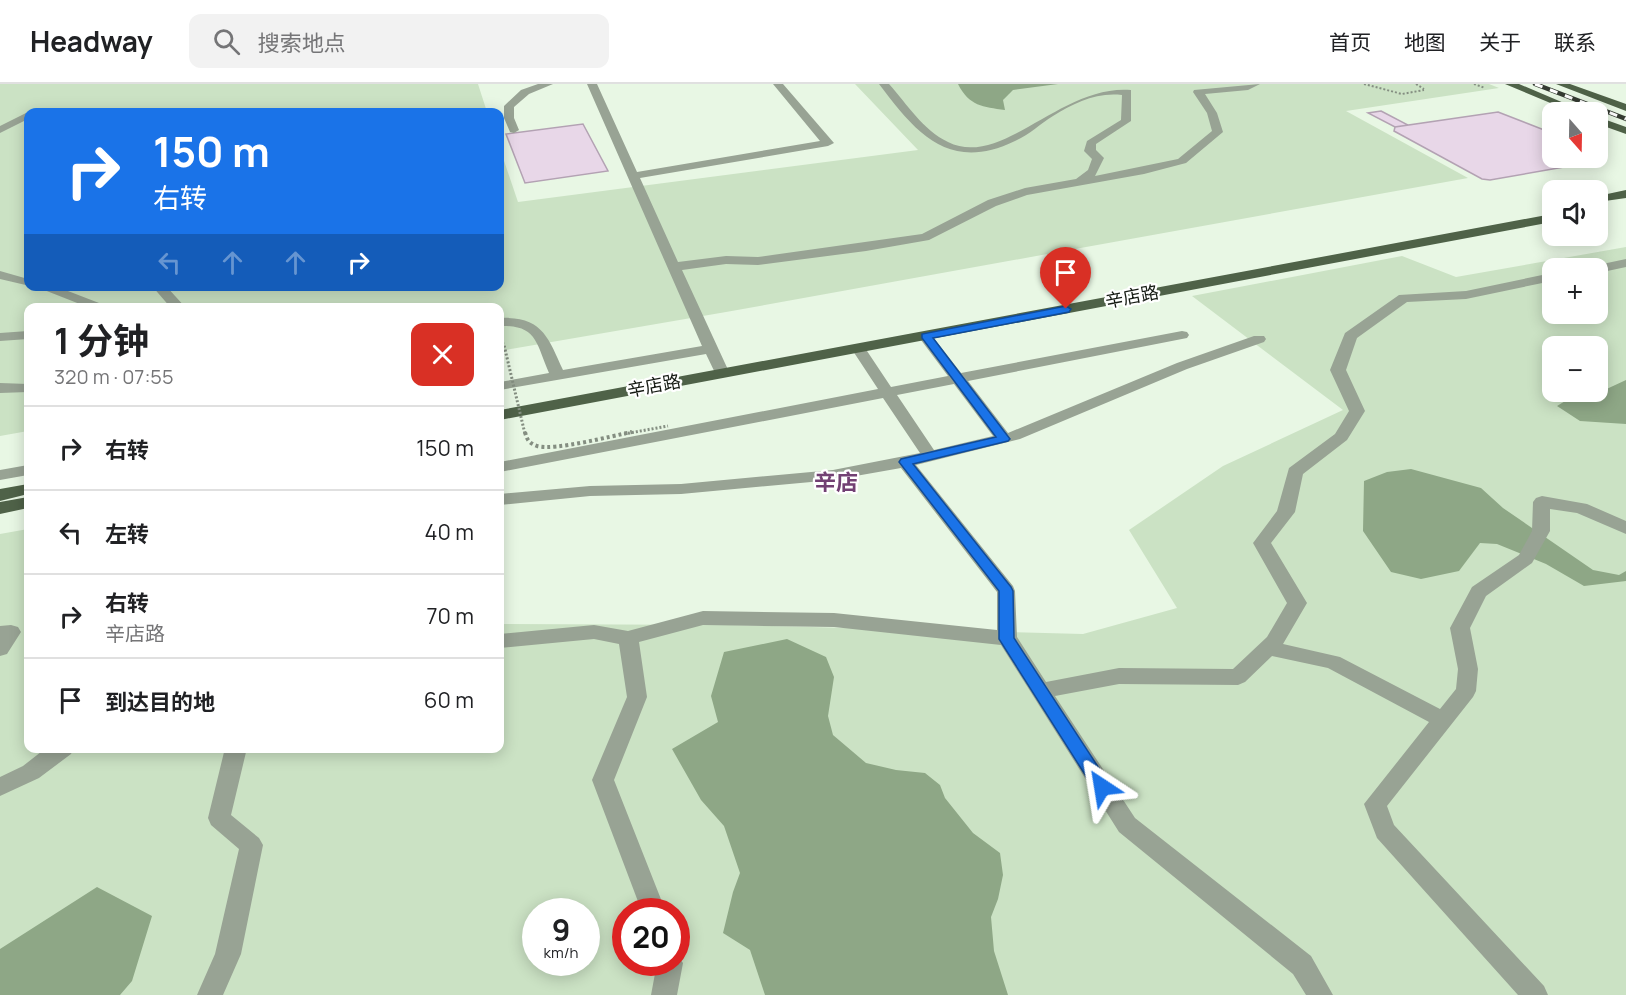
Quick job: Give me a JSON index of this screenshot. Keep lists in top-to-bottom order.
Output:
{
  "streets": {
    "main road": ["辛店路"]
  },
  "districts": ["辛店"],
  "north": "bottom",
  "page": {
    "header": "Headway",
    "search": "搜索地点",
    "nav": [
      "首页",
      "地图",
      "关于",
      "联系"
    ],
    "map_buttons": ["+", "−"],
    "turn": ["150 m", "右转"],
    "heading": ["1 分钟", "320 m · 07:55"],
    "list": [
      {
        "name": "右转",
        "value": "150 m"
      },
      {
        "name": "左转",
        "value": "40 m"
      },
      {
        "name": "右转",
        "note": "辛店路",
        "value": "70 m"
      },
      {
        "name": "到达目的地",
        "value": "60 m"
      }
    ],
    "speed": "9 km/h",
    "limit": "20"
  }
}
